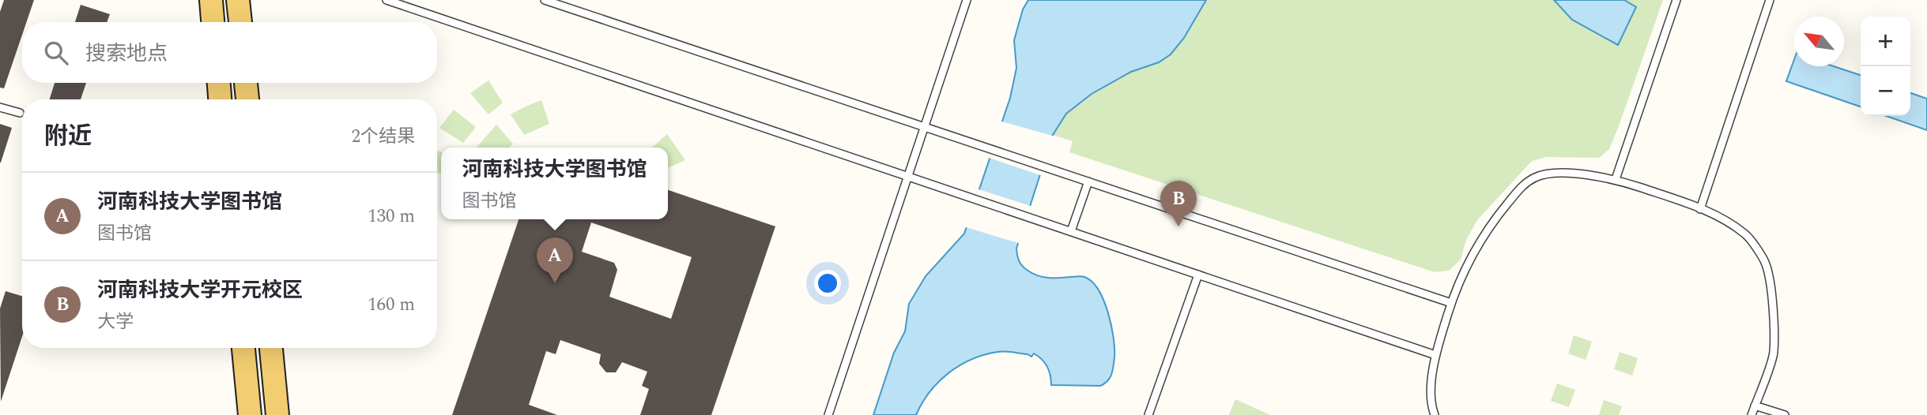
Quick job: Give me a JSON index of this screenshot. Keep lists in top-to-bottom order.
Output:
{
  "north": "top left",
  "page": {
    "map_buttons": ["+", "−"],
    "search": "搜索地点",
    "heading": ["附近", "2个结果"],
    "popup": ["河南科技大学图书馆", "图书馆"],
    "list": [
      {
        "mark": "A",
        "name": "河南科技大学图书馆",
        "note": "图书馆",
        "value": "130 m"
      },
      {
        "mark": "B",
        "name": "河南科技大学开元校区",
        "note": "大学",
        "value": "160 m"
      }
    ],
    "pins": ["B", "A"]
  }
}
